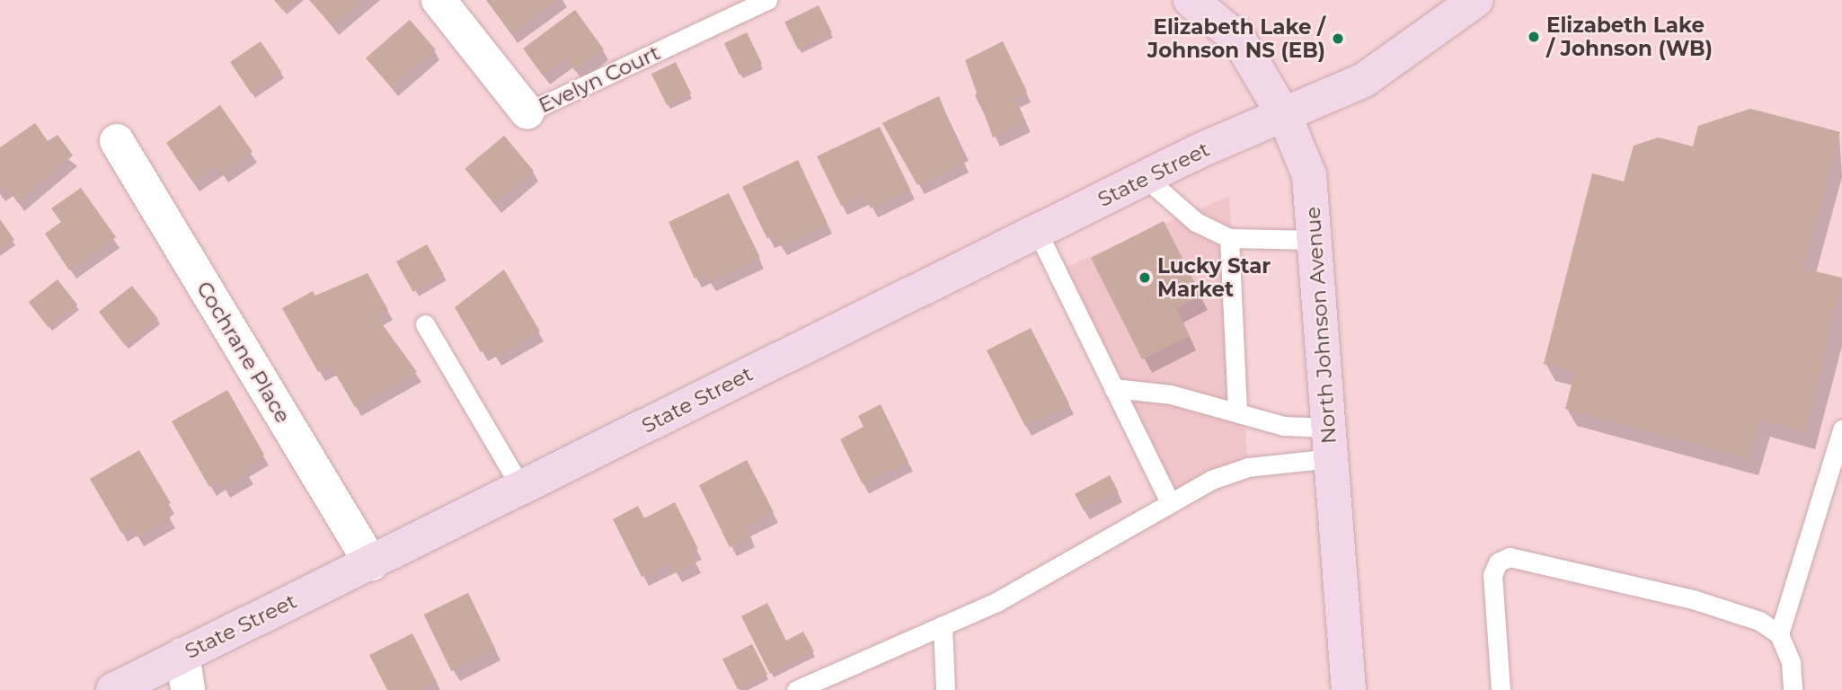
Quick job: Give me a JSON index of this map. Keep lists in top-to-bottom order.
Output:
{
  "streets": {
    "main road": ["State Street", "North Johnson Avenue"],
    "street": ["Evelyn Court", "Cochrane Place"]
  },
  "crossings": [
    ["State Street", "North Johnson Avenue"],
    ["State Street", "Cochrane Place"]
  ],
  "places": ["Elizabeth Lake / Johnson (WB)", "Elizabeth Lake / Johnson NS (EB)", "Lucky Star Market"]
}
